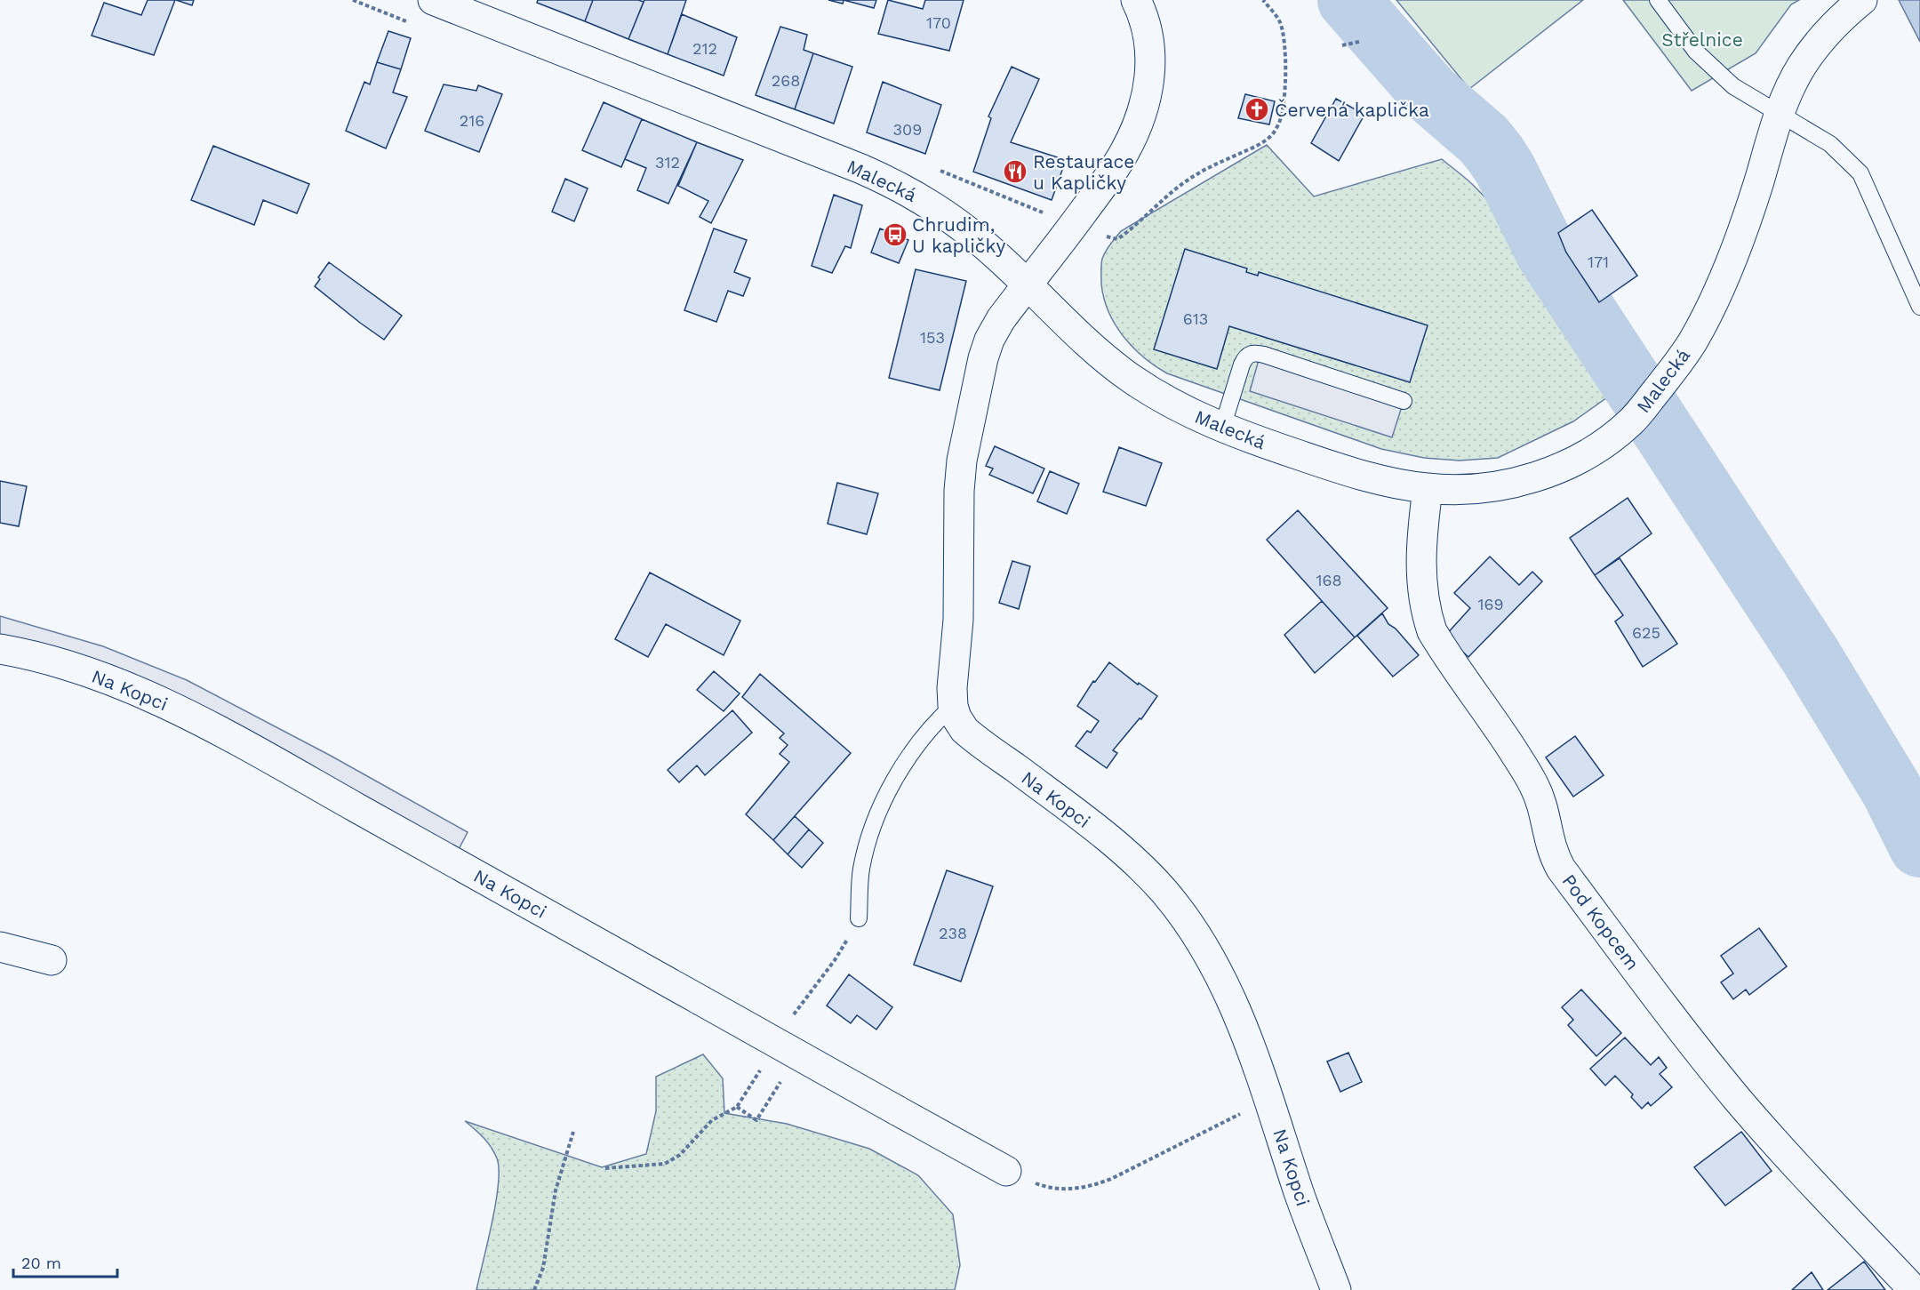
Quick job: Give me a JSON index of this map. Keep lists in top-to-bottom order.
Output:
{
  "streets": {
    "street": ["Malecká", "Na Kopci", "Pod Kopcem"]
  },
  "crossings": [
    ["Malecká", "Na Kopci"],
    ["Malecká", "Pod Kopcem"]
  ],
  "parks": ["Střelnice"],
  "places": {
    "church": ["Červená kaplička"],
    "restaurant": ["Restaurace u Kapličky"],
    "bus stop": ["Chrudim, U kapličky"]
  },
  "house_numbers": [
    "170",
    "212",
    "268",
    "216",
    "309",
    "312",
    "171",
    "613",
    "153",
    "168",
    "169",
    "625",
    "238"
  ],
  "scale_bar": "20 m"
}
